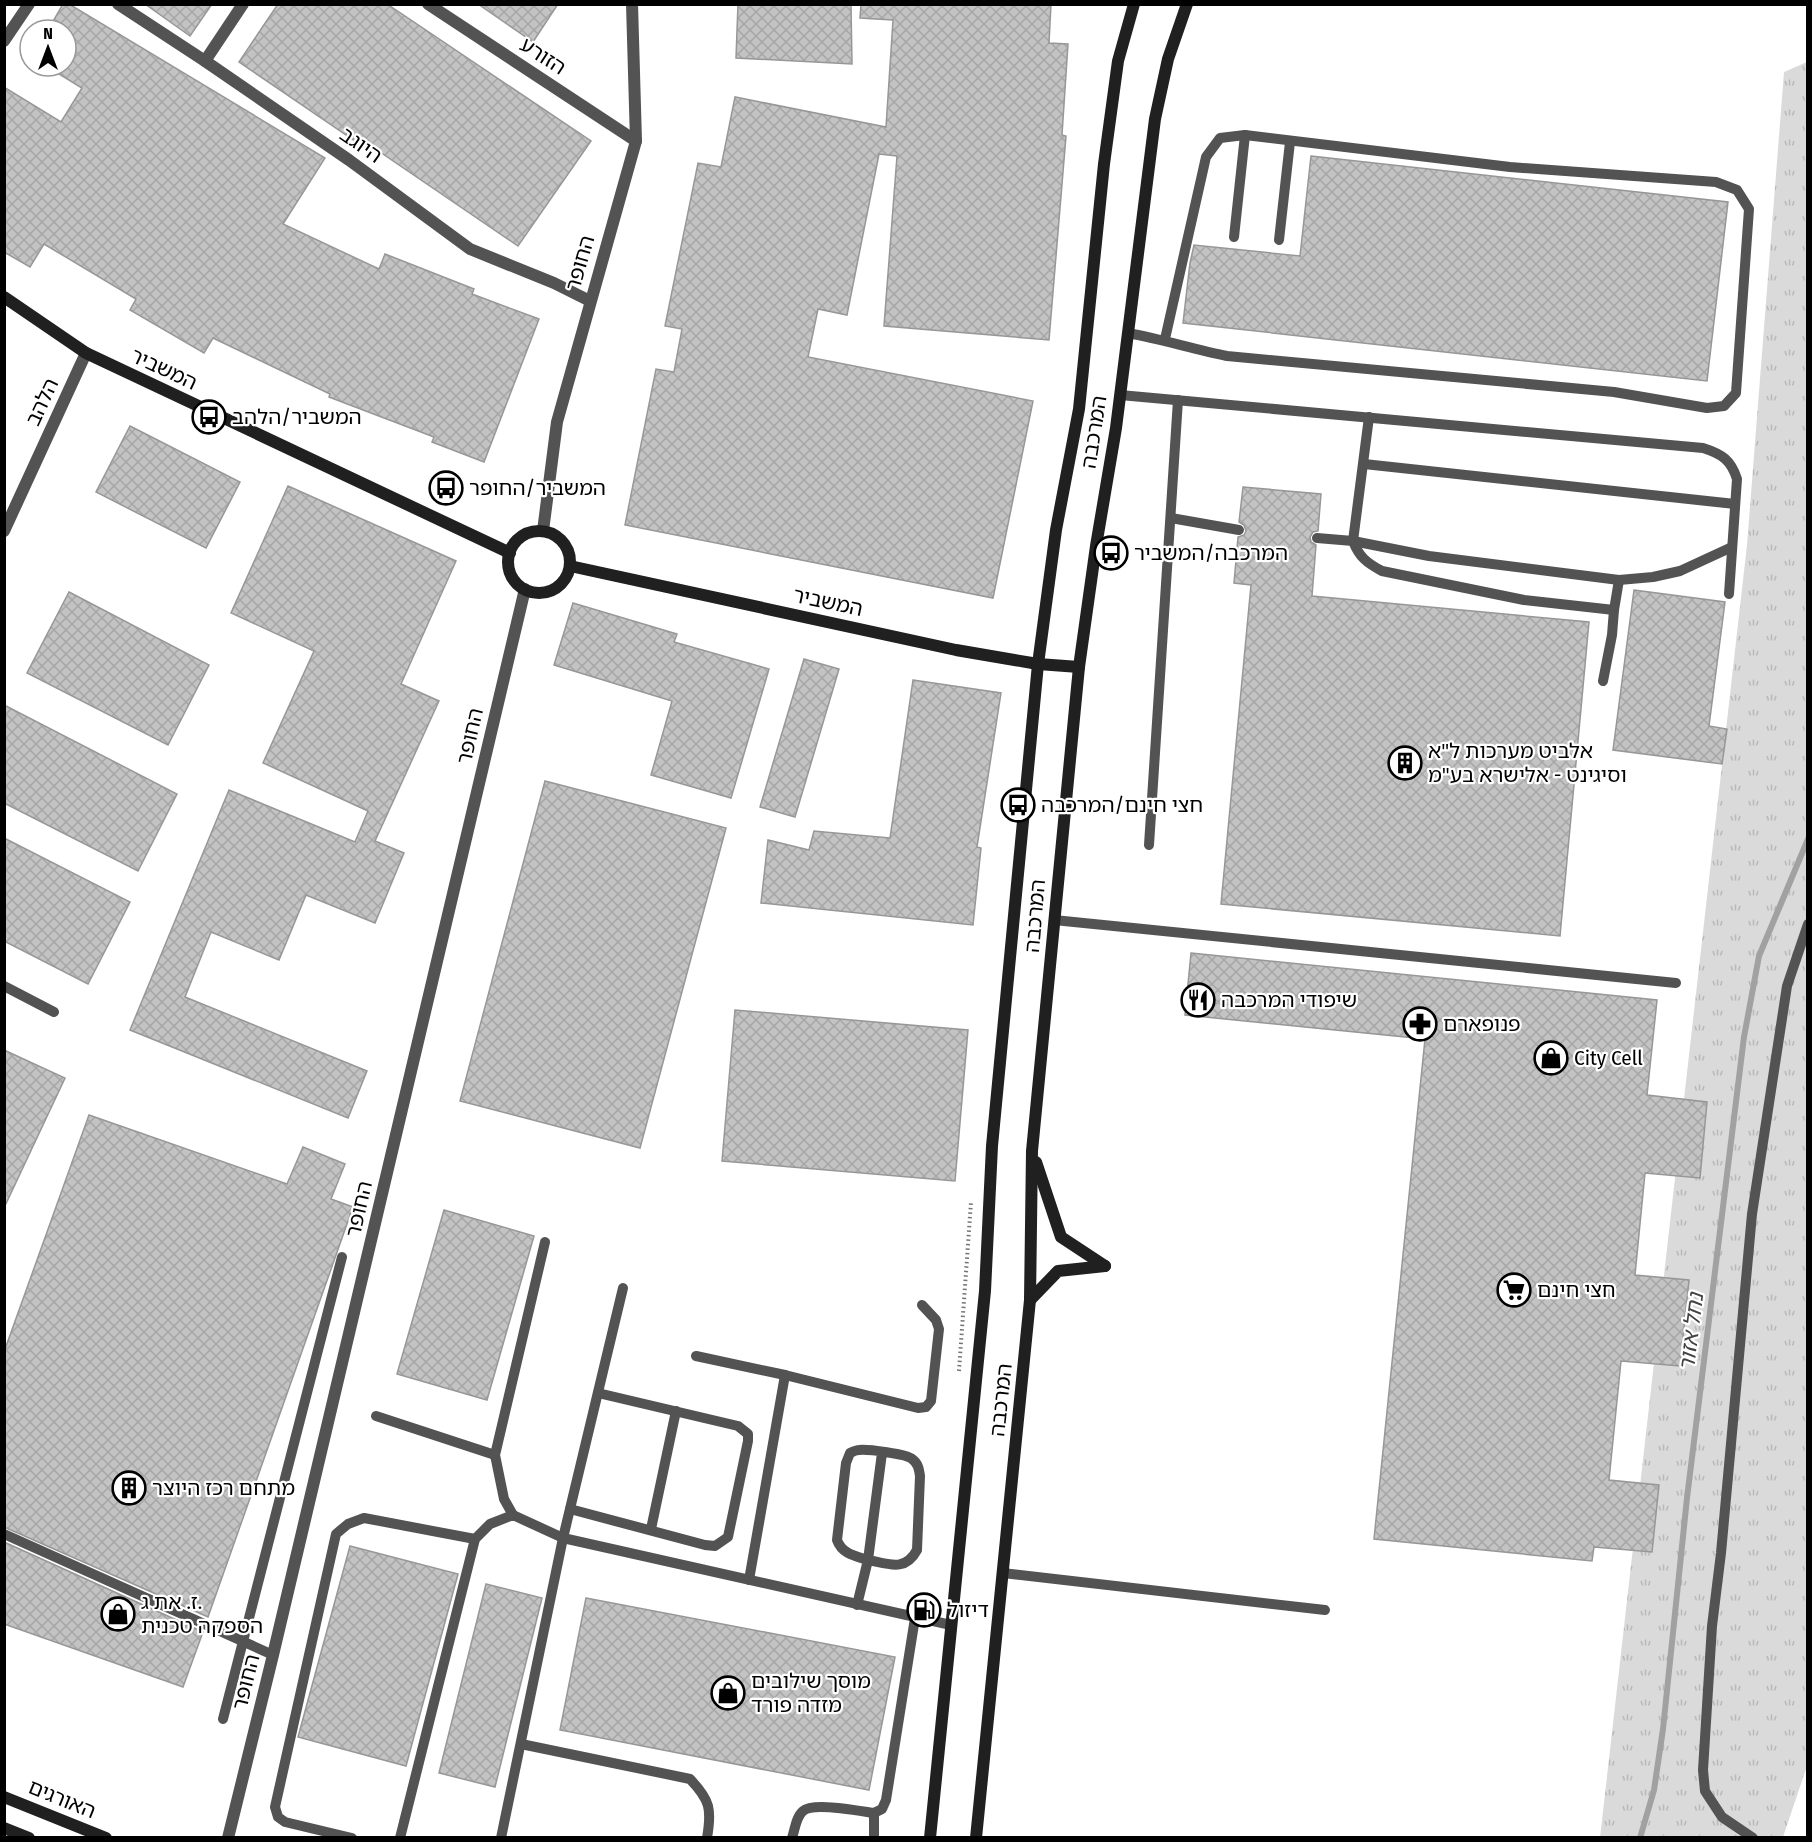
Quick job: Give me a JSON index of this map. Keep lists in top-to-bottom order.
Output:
{
  "streets": {
    "street": [
      "הזורע",
      "היוגב",
      "החופר",
      "המשביר",
      "הלהב",
      "המרכבה",
      "האורגים"
    ]
  },
  "crossings": [
    ["הזורע", "החופר"],
    ["היוגב", "החופר"],
    ["החופר", "המשביר"],
    ["המשביר", "הלהב"],
    ["המשביר", "המרכבה"]
  ],
  "water": ["נחל אזור"],
  "places": {
    "bus stop": [
      "המשביר/הלהב",
      "המשביר/החופר",
      "המרכבה/המשביר",
      "חצי חינם/המרכבה"
    ],
    "building": ["אלביט מערכות ל\"א וסיגינט - אלישרא בע\"מ", "מתחם רכז היוצר"],
    "restaurant": ["שיפודי המרכבה"],
    "pharmacy": ["פנופארם"],
    "shop": ["City Cell", "ז. את ג. הספקה טכנית", "מוסך שילובים מזדה פורד"],
    "supermarket": ["חצי חינם"],
    "fuel station": ["דיזול"]
  },
  "north": "top"
}
